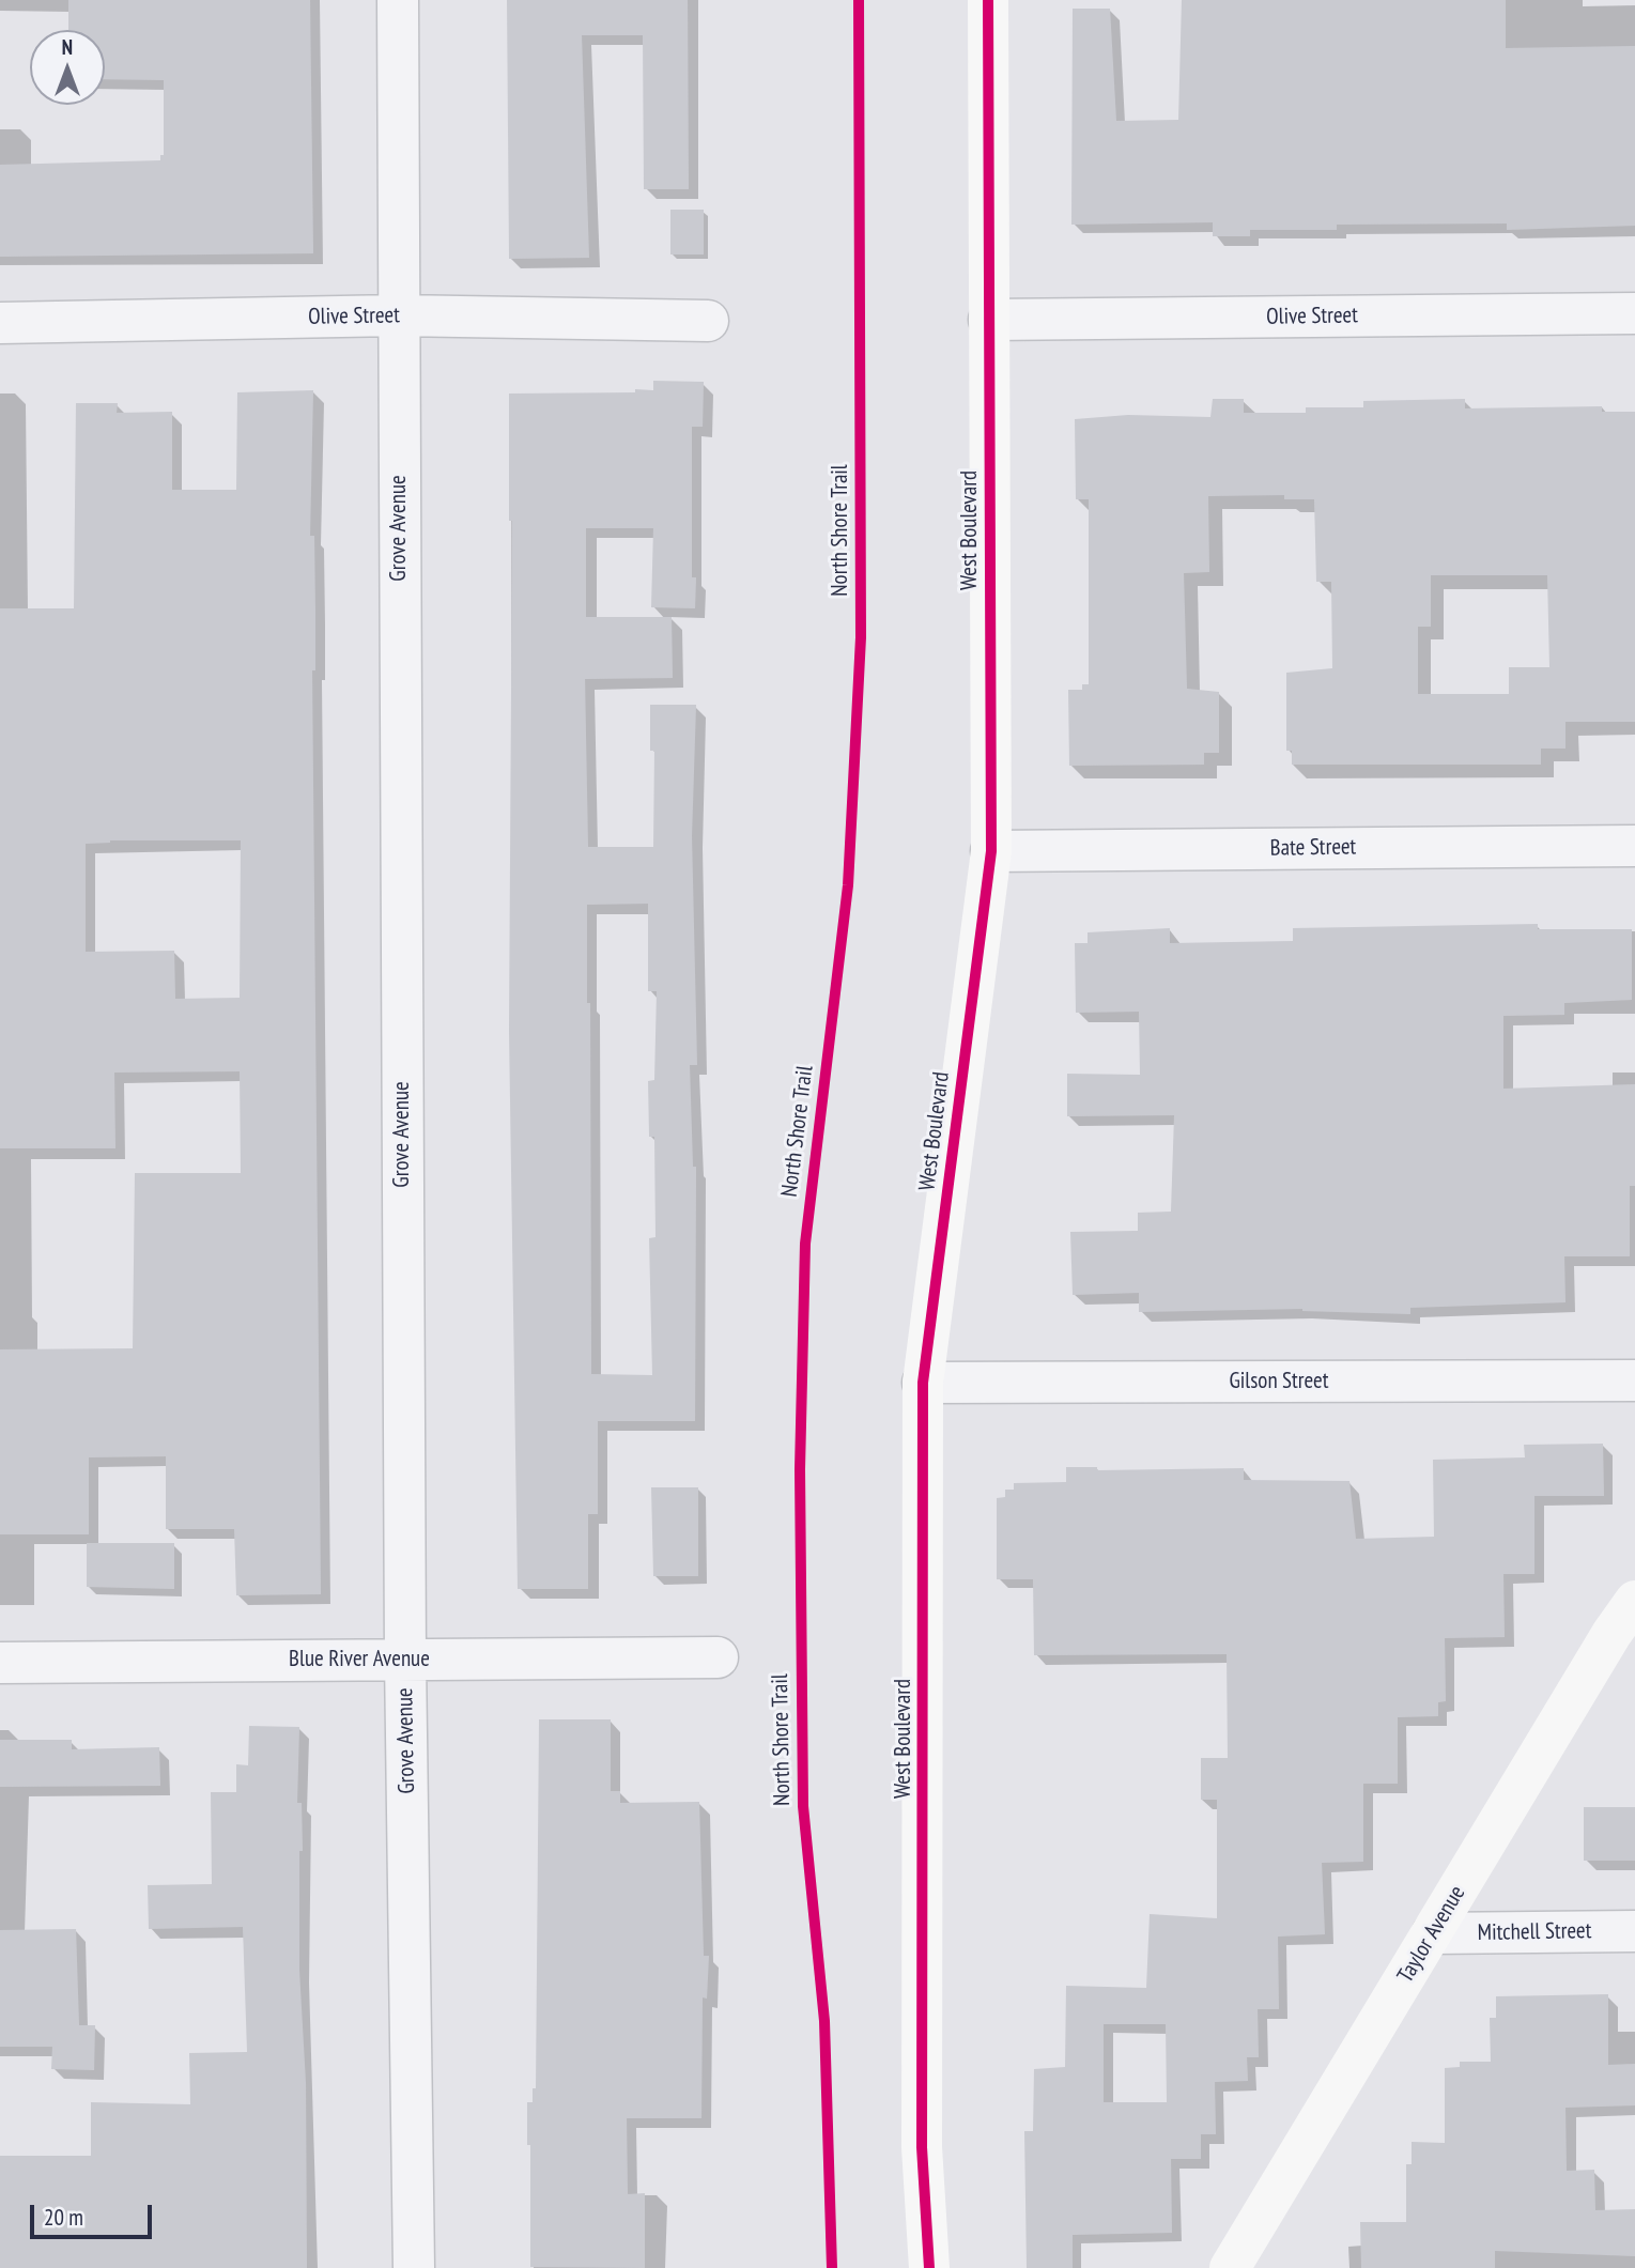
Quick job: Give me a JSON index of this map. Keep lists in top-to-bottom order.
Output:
{
  "streets": {
    "street": [
      "Olive Street",
      "Grove Avenue",
      "West Boulevard",
      "Bate Street",
      "Gilson Street",
      "Blue River Avenue",
      "Mitchell Street",
      "Taylor Avenue"
    ],
    "cycle path": ["North Shore Trail"]
  },
  "crossings": [
    ["Olive Street", "Grove Avenue"],
    ["Olive Street", "West Boulevard"],
    ["Grove Avenue", "Blue River Avenue"],
    ["West Boulevard", "Bate Street"],
    ["West Boulevard", "Gilson Street"],
    ["Mitchell Street", "Taylor Avenue"]
  ],
  "scale_bar": "20 m",
  "north": "top"
}
